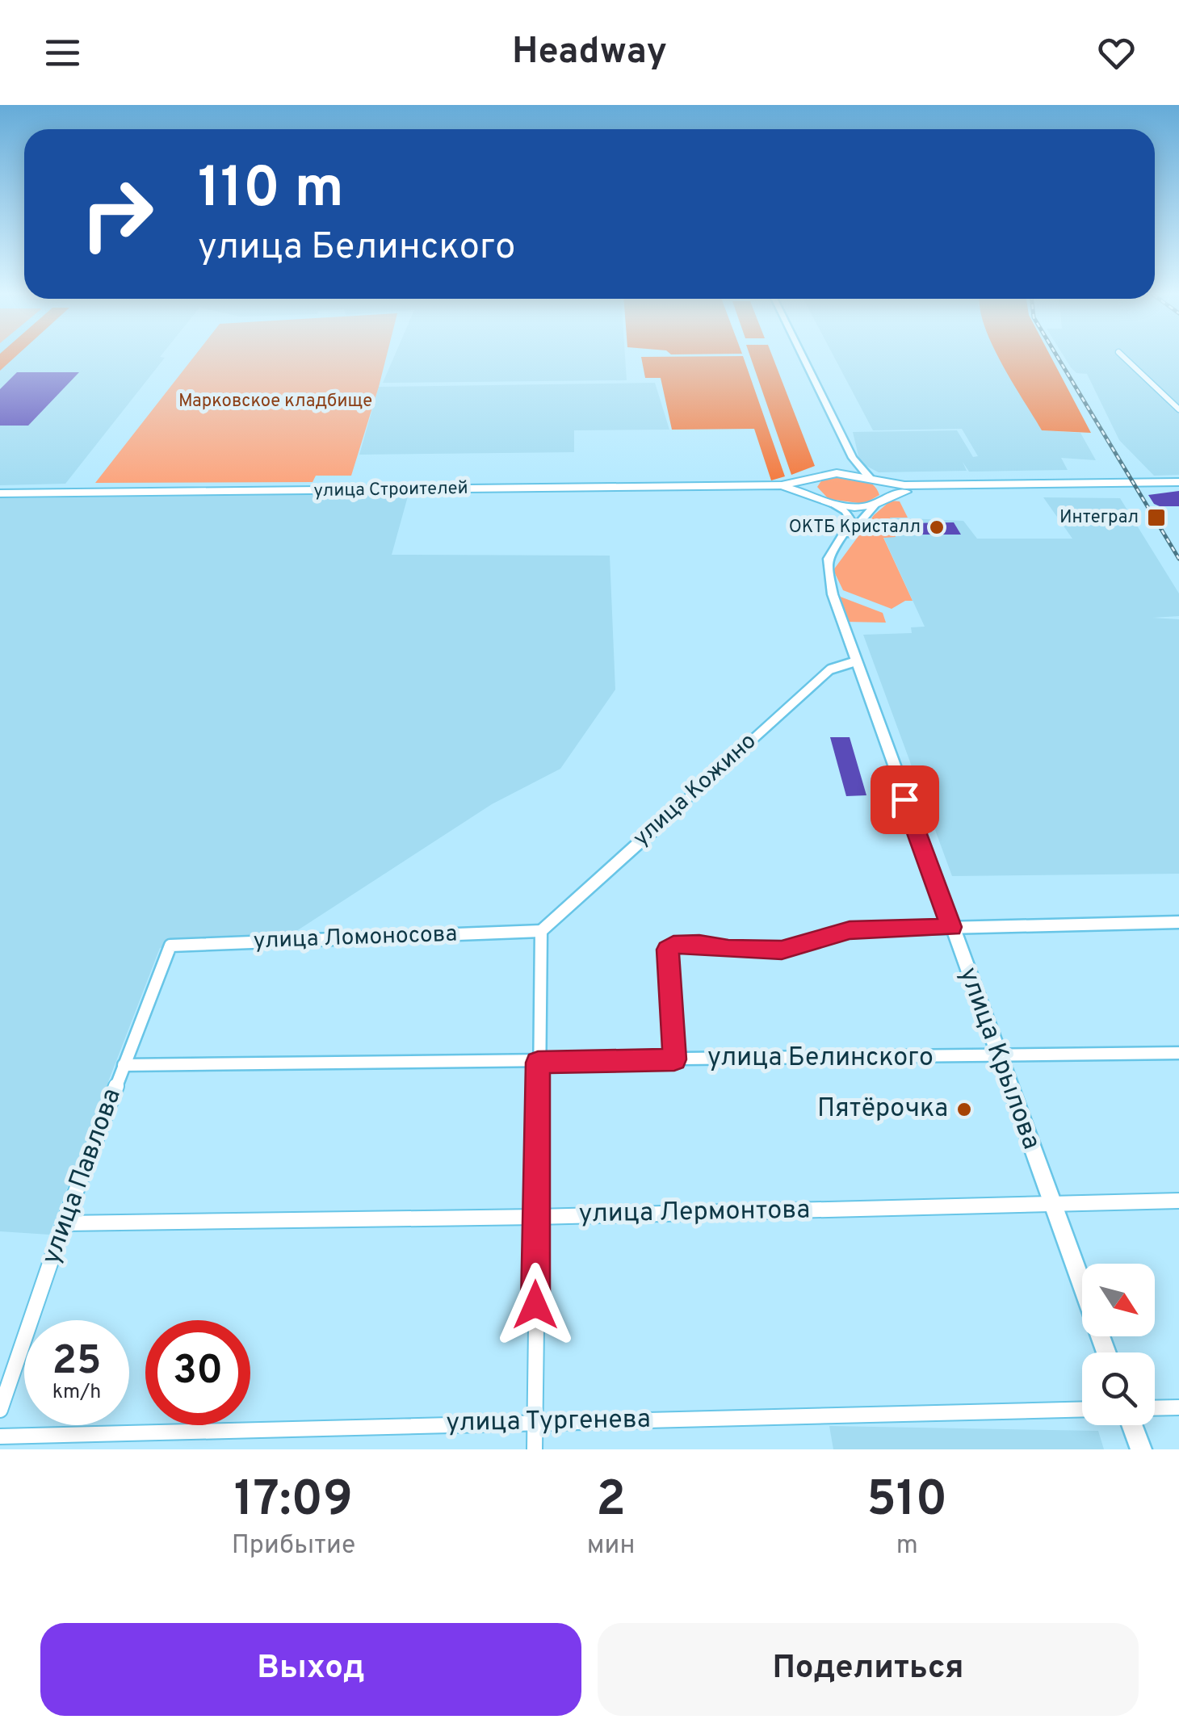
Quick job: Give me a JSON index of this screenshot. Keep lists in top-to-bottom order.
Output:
{
  "streets": {
    "main road": ["улица Строителей", "улица Крылова"],
    "street": [
      "улица Кожино",
      "улица Ломоносова",
      "улица Белинского",
      "улица Павлова",
      "улица Лермонтова",
      "улица Тургенева"
    ]
  },
  "crossings": [
    ["улица Кожино", "улица Ломоносова"],
    ["улица Кожино", "улица Крылова"],
    ["улица Ломоносова", "улица Павлова"],
    ["улица Белинского", "улица Крылова"],
    ["улица Белинского", "улица Павлова"],
    ["улица Крылова", "улица Лермонтова"],
    ["улица Павлова", "улица Лермонтова"]
  ],
  "parks": ["Марковское кладбище"],
  "places": {
    "transit": ["Интеграл"],
    "other": ["ОКТБ Кристалл", "Пятёрочка"]
  },
  "north": "bottom right",
  "page": {
    "header": "Headway",
    "turn": ["110 m", "улица Белинского"],
    "speed": "25 km/h",
    "limit": "30",
    "eta": [
      "17:09",
      "Прибытие",
      "2",
      "мин",
      "510",
      "m"
    ],
    "buttons": ["Выход", "Поделиться"]
  }
}
